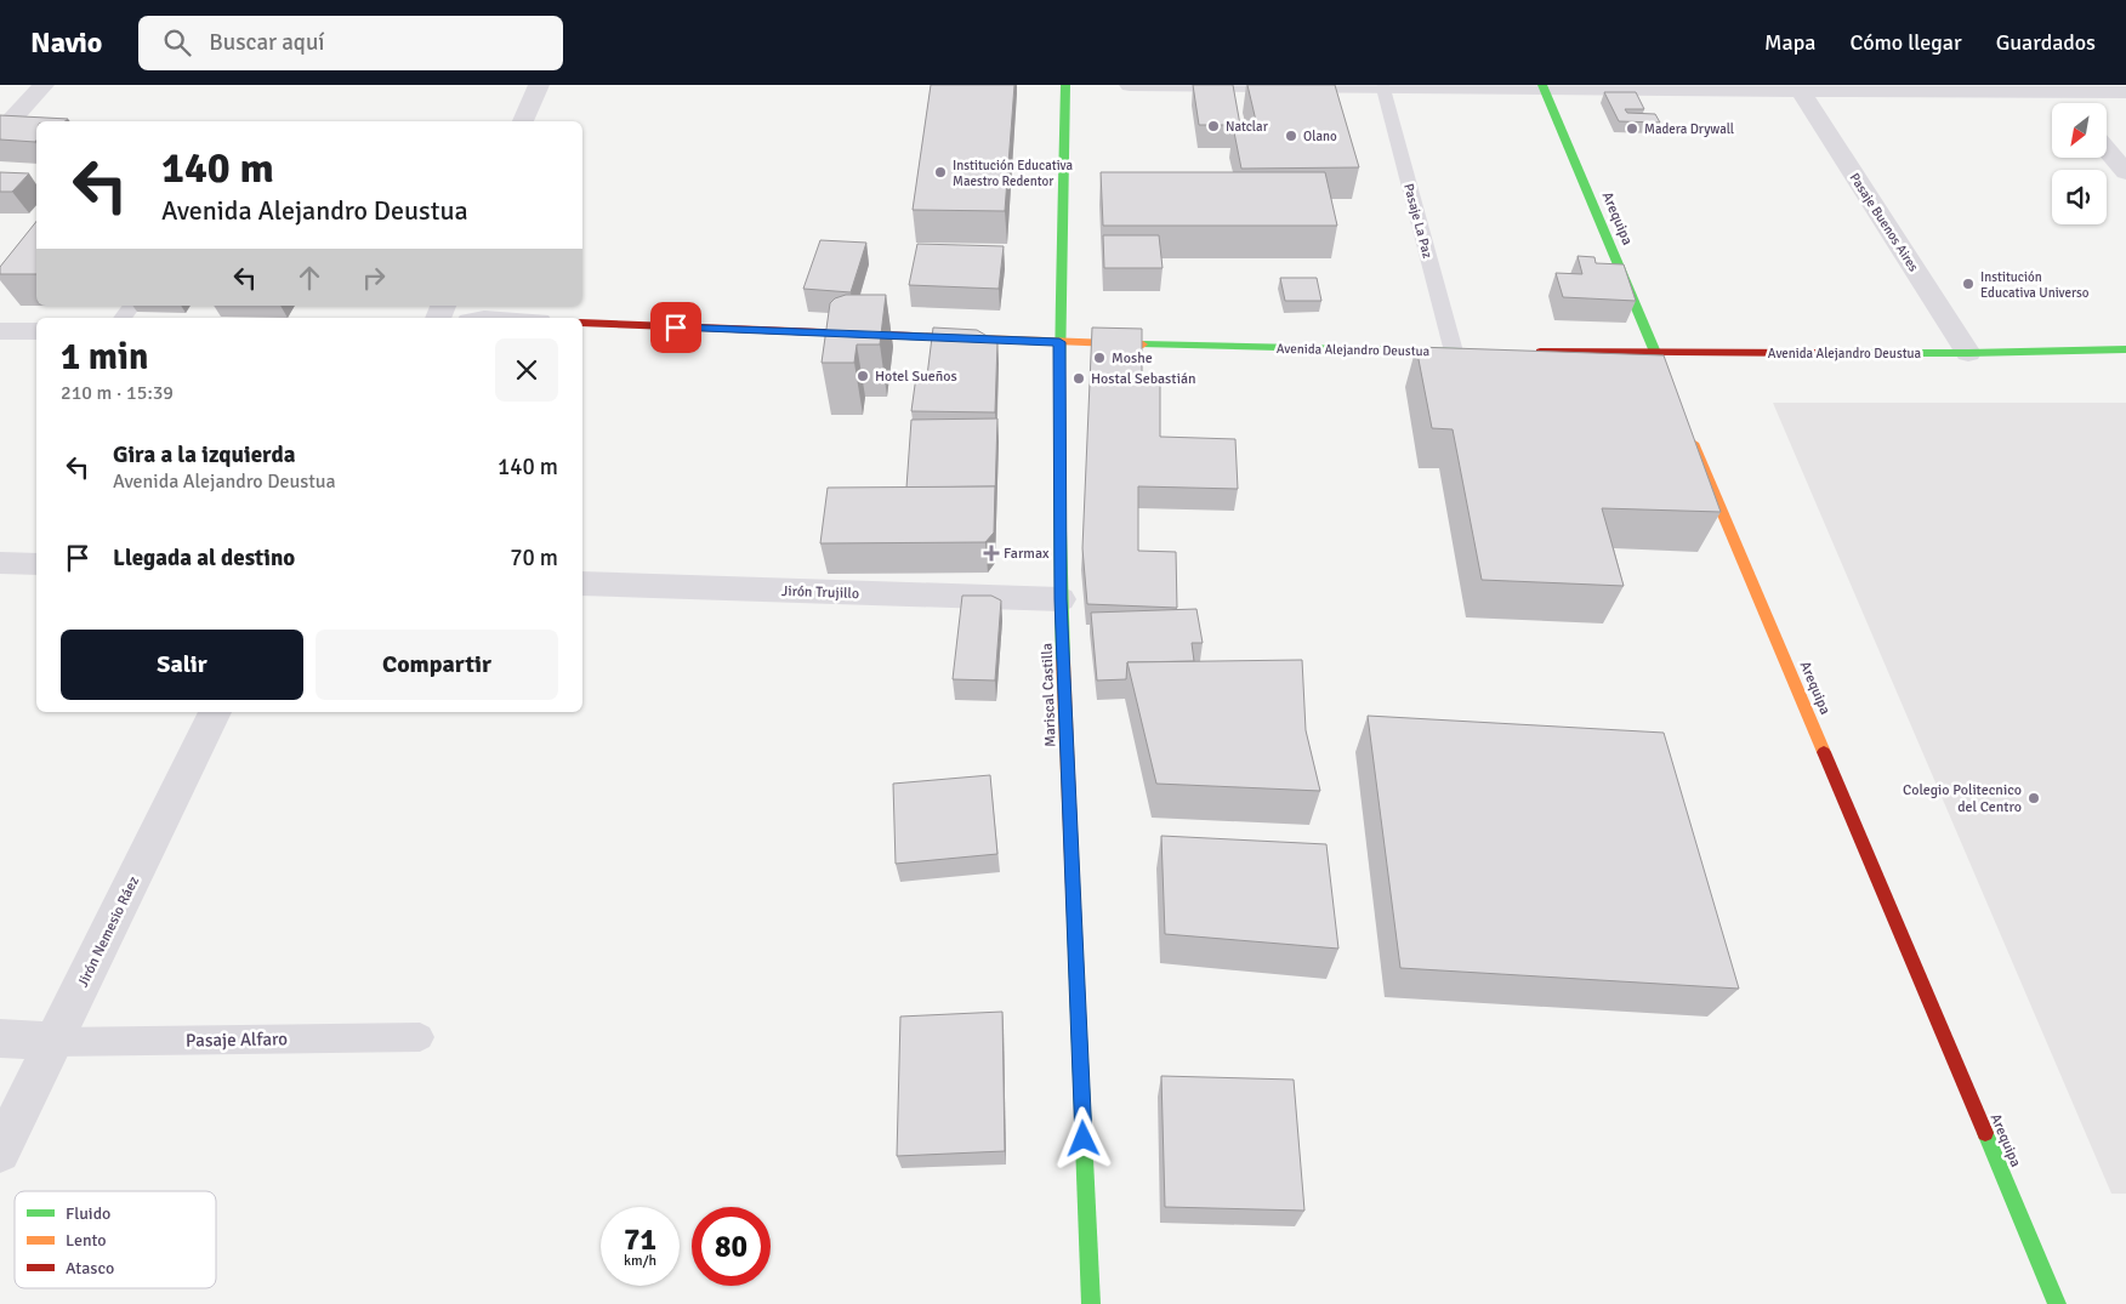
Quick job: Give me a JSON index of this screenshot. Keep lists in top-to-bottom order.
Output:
{
  "streets": {
    "main road": ["Arequipa", "Avenida Alejandro Deustua", "Mariscal Castilla"],
    "street": ["Pasaje Buenos Aires", "Jirón Trujillo", "Jirón Nemesio Ráez"],
    "lane": ["Pasaje La Paz", "Pasaje Alfaro"]
  },
  "crossings": [
    ["Arequipa", "Avenida Alejandro Deustua"],
    ["Pasaje La Paz", "Avenida Alejandro Deustua"],
    ["Pasaje Buenos Aires", "Avenida Alejandro Deustua"],
    ["Avenida Alejandro Deustua", "Mariscal Castilla"],
    ["Jirón Trujillo", "Mariscal Castilla"],
    ["Jirón Nemesio Ráez", "Pasaje Alfaro"]
  ],
  "places": {
    "other": [
      "Natclar",
      "Madera Drywall",
      "Olano",
      "Institución Educativa Maestro Redentor",
      "Institución Educativa Universo",
      "Moshe",
      "Hotel Sueños",
      "Hostal Sebastián",
      "Colegio Politecnico del Centro"
    ],
    "health": ["Farmax"]
  },
  "legend": ["Fluido", "Lento", "Atasco"],
  "north": "bottom left",
  "page": {
    "header": "Navio",
    "search": "Buscar aquí",
    "nav": ["Mapa", "Cómo llegar", "Guardados"],
    "turn": ["140 m", "Avenida Alejandro Deustua"],
    "heading": ["1 min", "210 m · 15:39"],
    "list": [
      {
        "name": "Gira a la izquierda",
        "note": "Avenida Alejandro Deustua",
        "value": "140 m"
      },
      {
        "name": "Llegada al destino",
        "value": "70 m"
      }
    ],
    "buttons": ["Salir", "Compartir"],
    "speed": "71 km/h",
    "limit": "80"
  }
}
